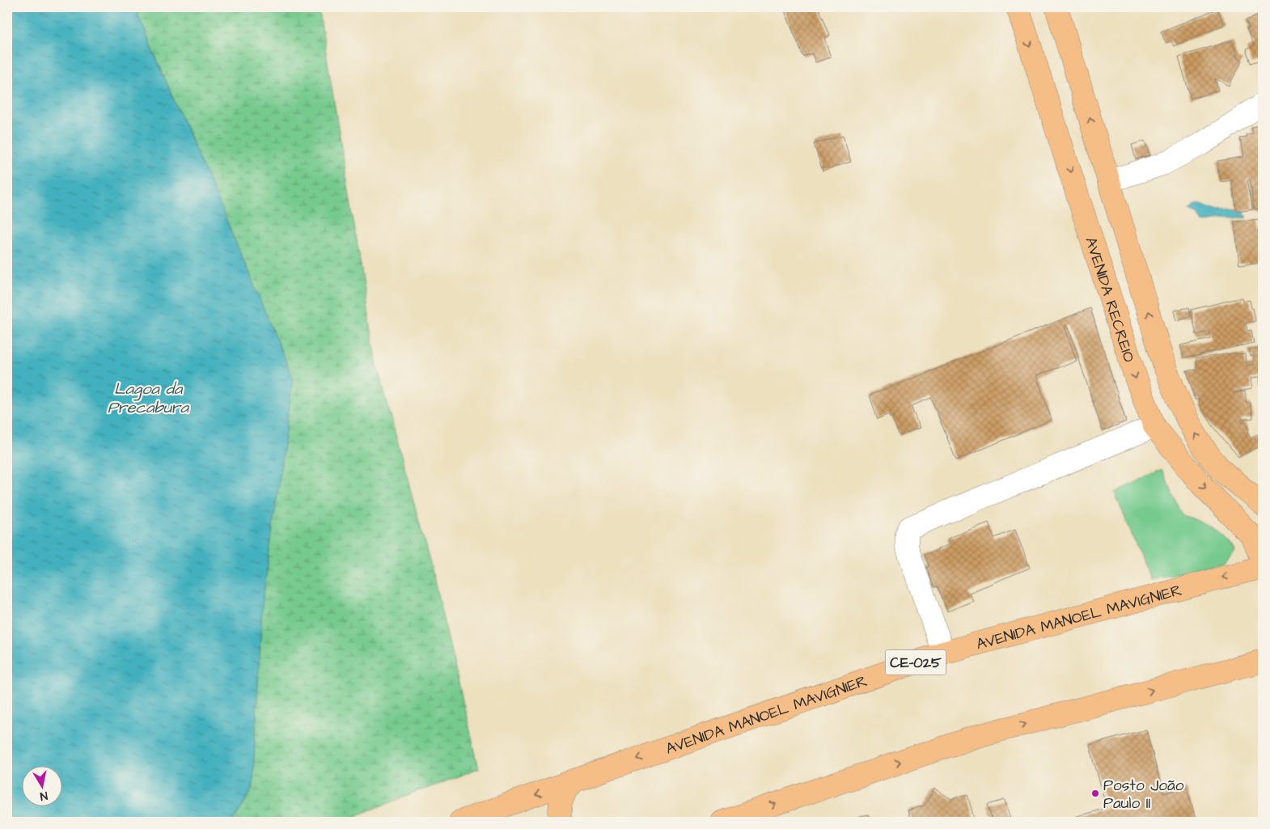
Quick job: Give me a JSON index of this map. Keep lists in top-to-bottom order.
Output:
{
  "streets": {
    "main road": ["AVENIDA RECREIO", "AVENIDA MANOEL MAVIGNIER", "CE-025"]
  },
  "water": ["Lagoa da Precabura"],
  "places": ["Posto João Paulo II"],
  "north": "bottom"
}
